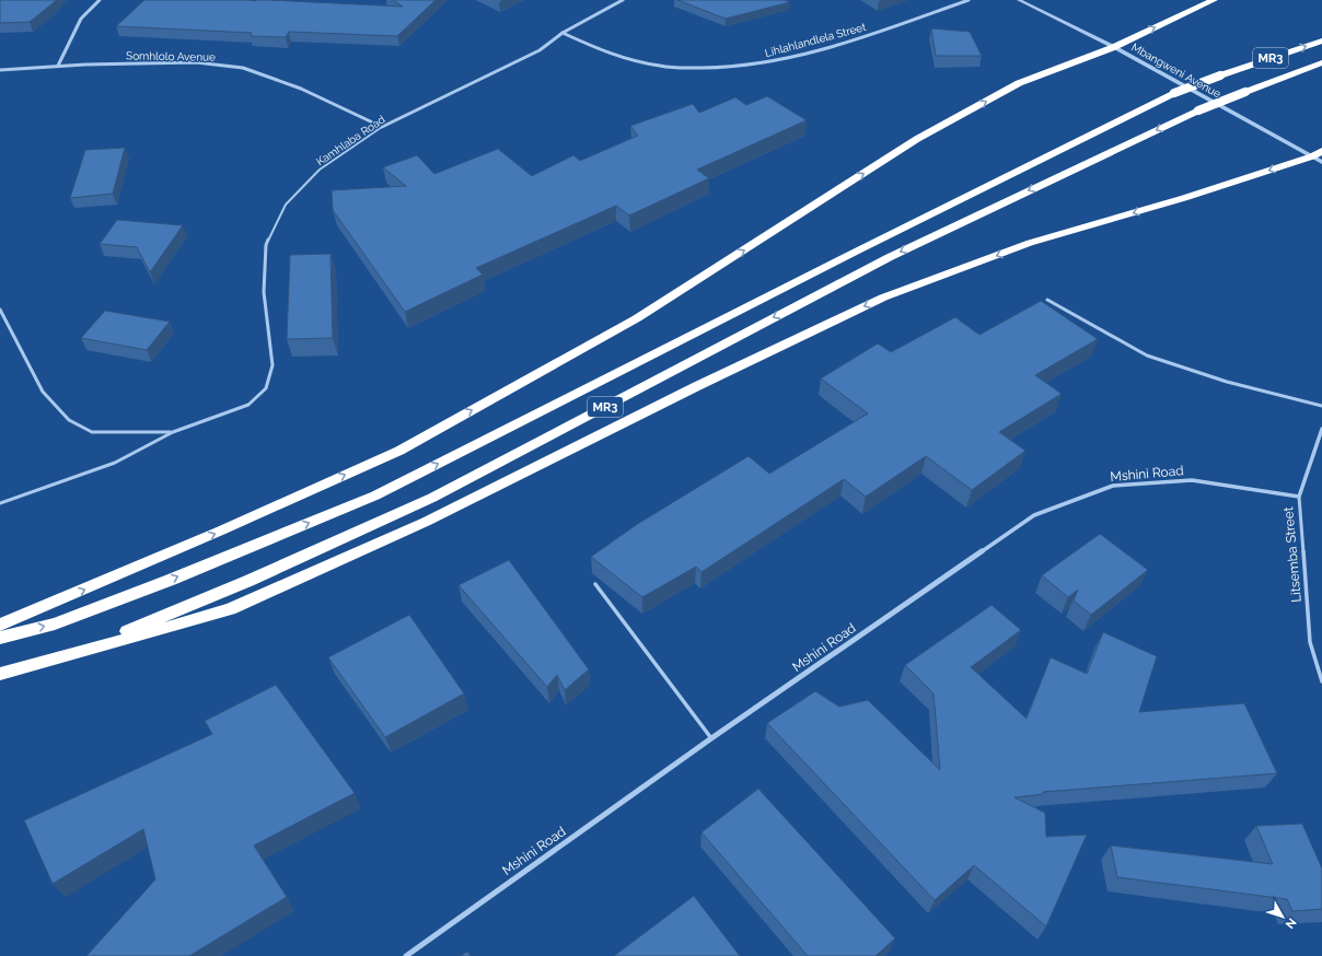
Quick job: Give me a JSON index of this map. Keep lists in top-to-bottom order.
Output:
{
  "streets": {
    "highway": ["MR3"],
    "street": [
      "Lihlahlandlela Street",
      "Somhlolo Avenue",
      "Mbangweni Avenue",
      "Kamhlaba Road",
      "Mshini Road",
      "Litsemba Street"
    ]
  },
  "crossings": [
    ["Lihlahlandlela Street", "Kamhlaba Road"],
    ["Somhlolo Avenue", "Kamhlaba Road"],
    ["Mshini Road", "Litsemba Street"]
  ],
  "north": "bottom right"
}
